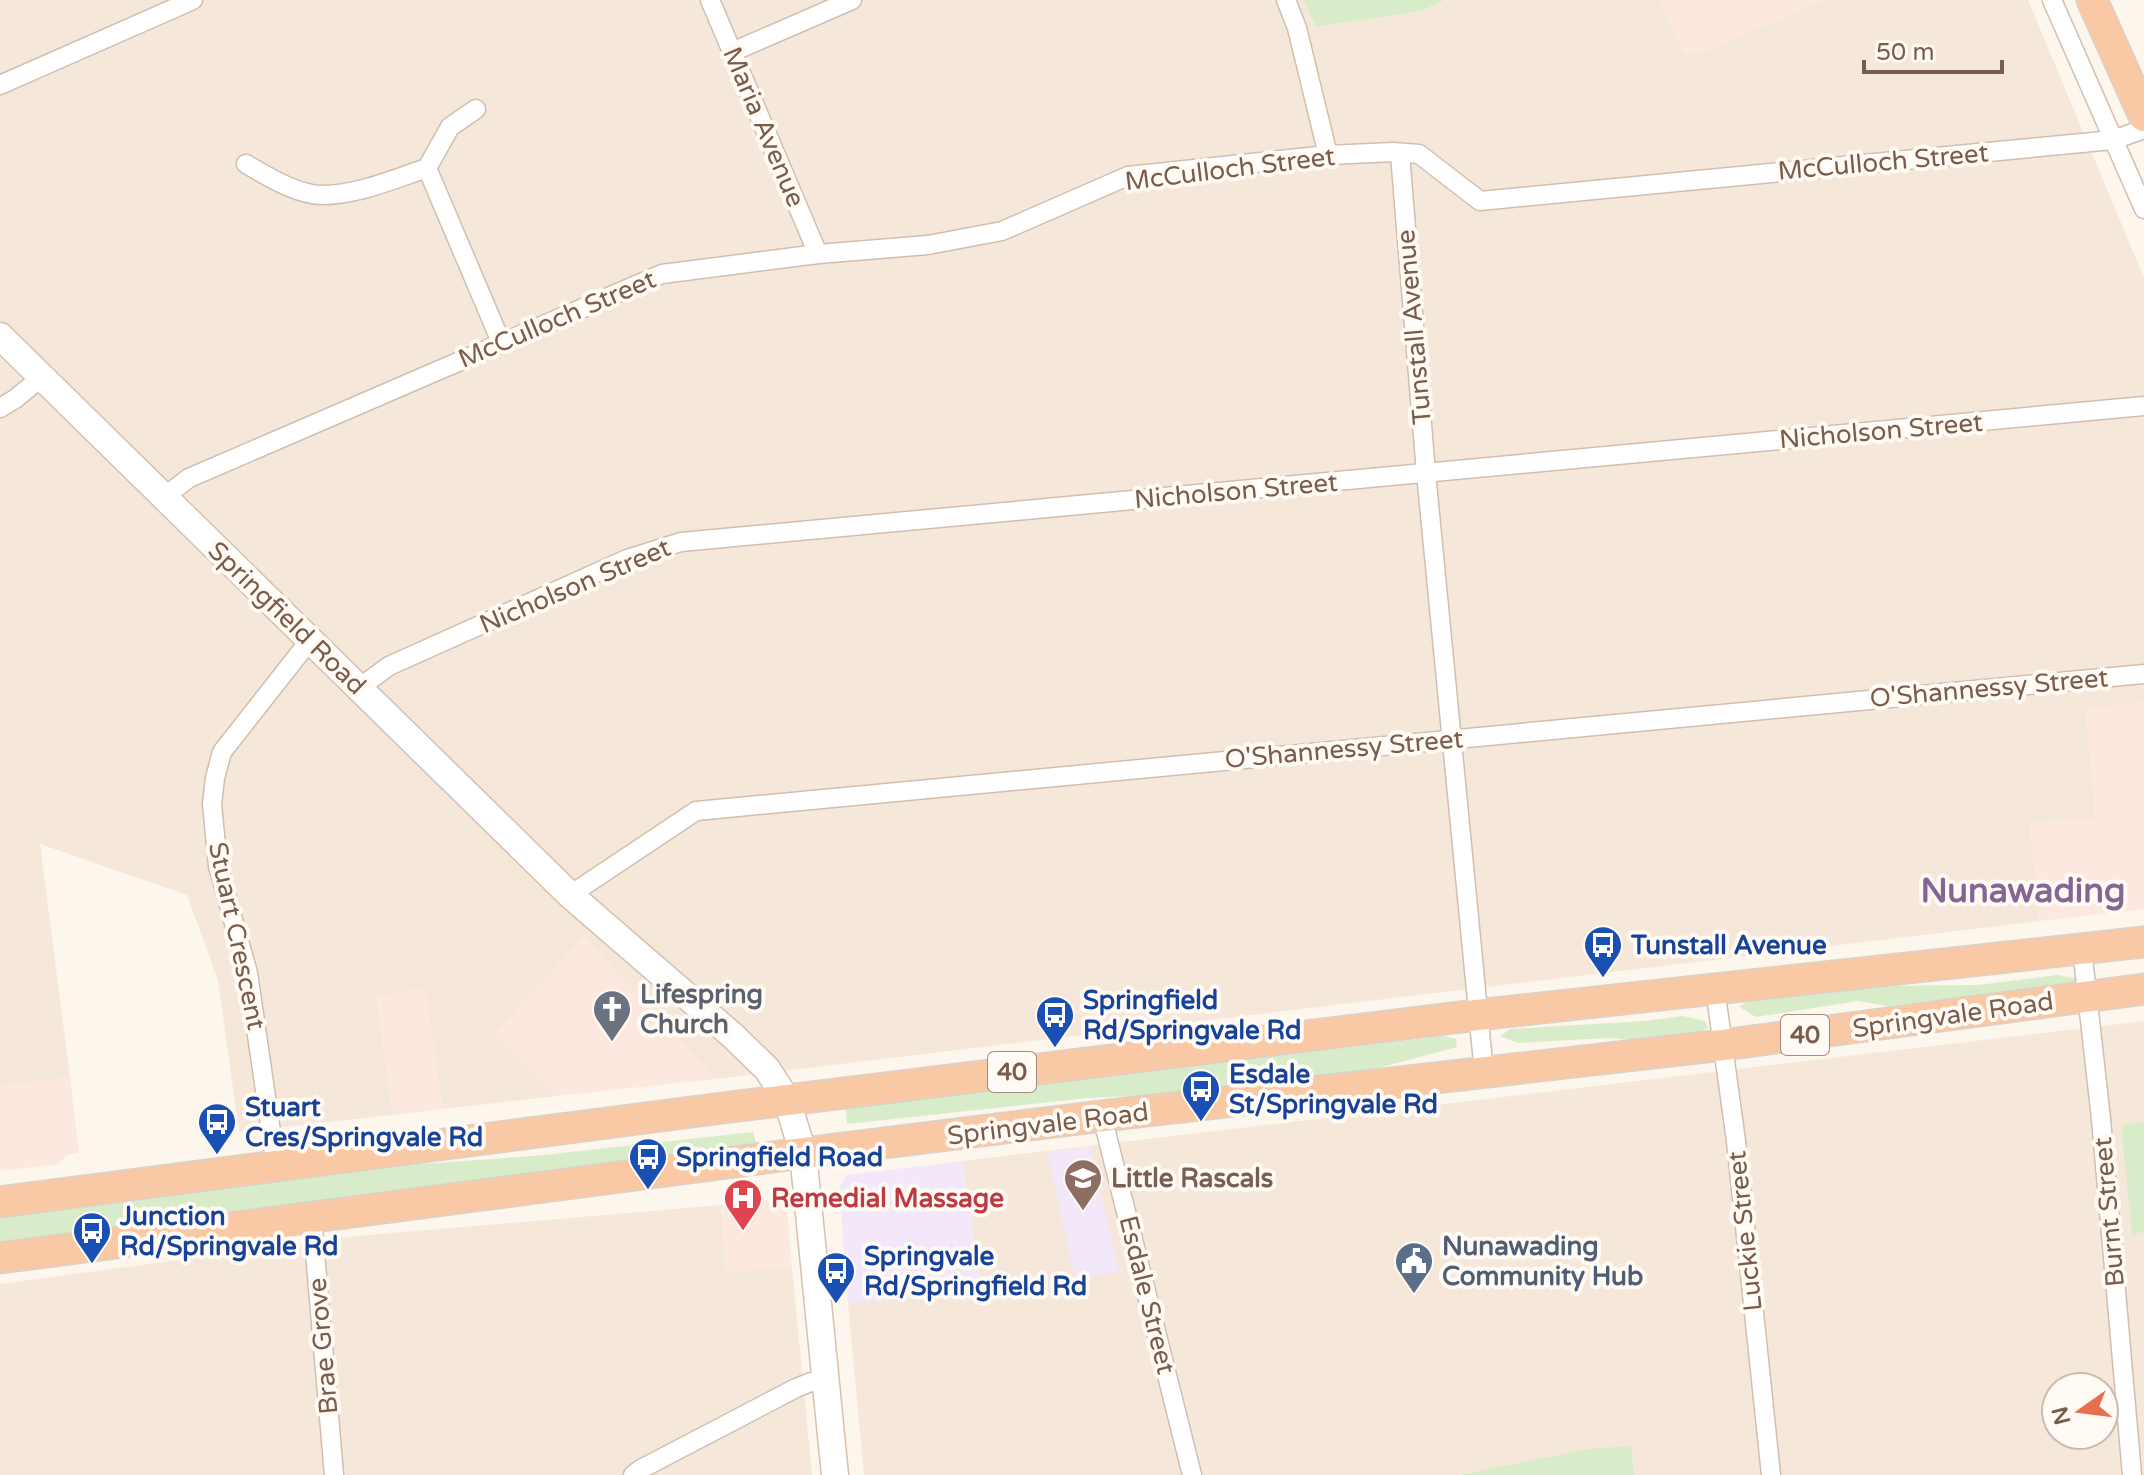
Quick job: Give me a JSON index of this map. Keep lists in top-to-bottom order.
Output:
{
  "streets": {
    "highway": ["Springvale Road", "40"],
    "main road": ["Springfield Road"],
    "street": [
      "Maria Avenue",
      "McCulloch Street",
      "Tunstall Avenue",
      "Nicholson Street",
      "O'Shannessy Street",
      "Stuart Crescent",
      "Burnt Street",
      "Luckie Street",
      "Esdale Street",
      "Brae Grove"
    ]
  },
  "crossings": [
    ["Maria Avenue", "McCulloch Street"],
    ["McCulloch Street", "Tunstall Avenue"],
    ["McCulloch Street", "Springfield Road"],
    ["Tunstall Avenue", "Nicholson Street"],
    ["Tunstall Avenue", "O'Shannessy Street"],
    ["Tunstall Avenue", "Springvale Road"],
    ["Nicholson Street", "Springfield Road"],
    ["Springfield Road", "O'Shannessy Street"],
    ["Springfield Road", "Stuart Crescent"],
    ["Springfield Road", "Springvale Road"],
    ["Stuart Crescent", "Springvale Road"],
    ["Springvale Road", "Burnt Street"],
    ["Springvale Road", "Luckie Street"],
    ["Springvale Road", "Esdale Street"],
    ["Springvale Road", "Brae Grove"]
  ],
  "districts": ["Nunawading"],
  "places": {
    "bus stop": [
      "Tunstall Avenue",
      "Springfield Rd/Springvale Rd",
      "Esdale St/Springvale Rd",
      "Stuart Cres/Springvale Rd",
      "Springfield Road",
      "Junction Rd/Springvale Rd",
      "Springvale Rd/Springfield Rd"
    ],
    "church": ["Lifespring Church"],
    "school or university": ["Little Rascals"],
    "hospital": ["Remedial Massage"],
    "public building": ["Nunawading Community Hub"]
  },
  "scale_bar": "50 m",
  "north": "left"
}
